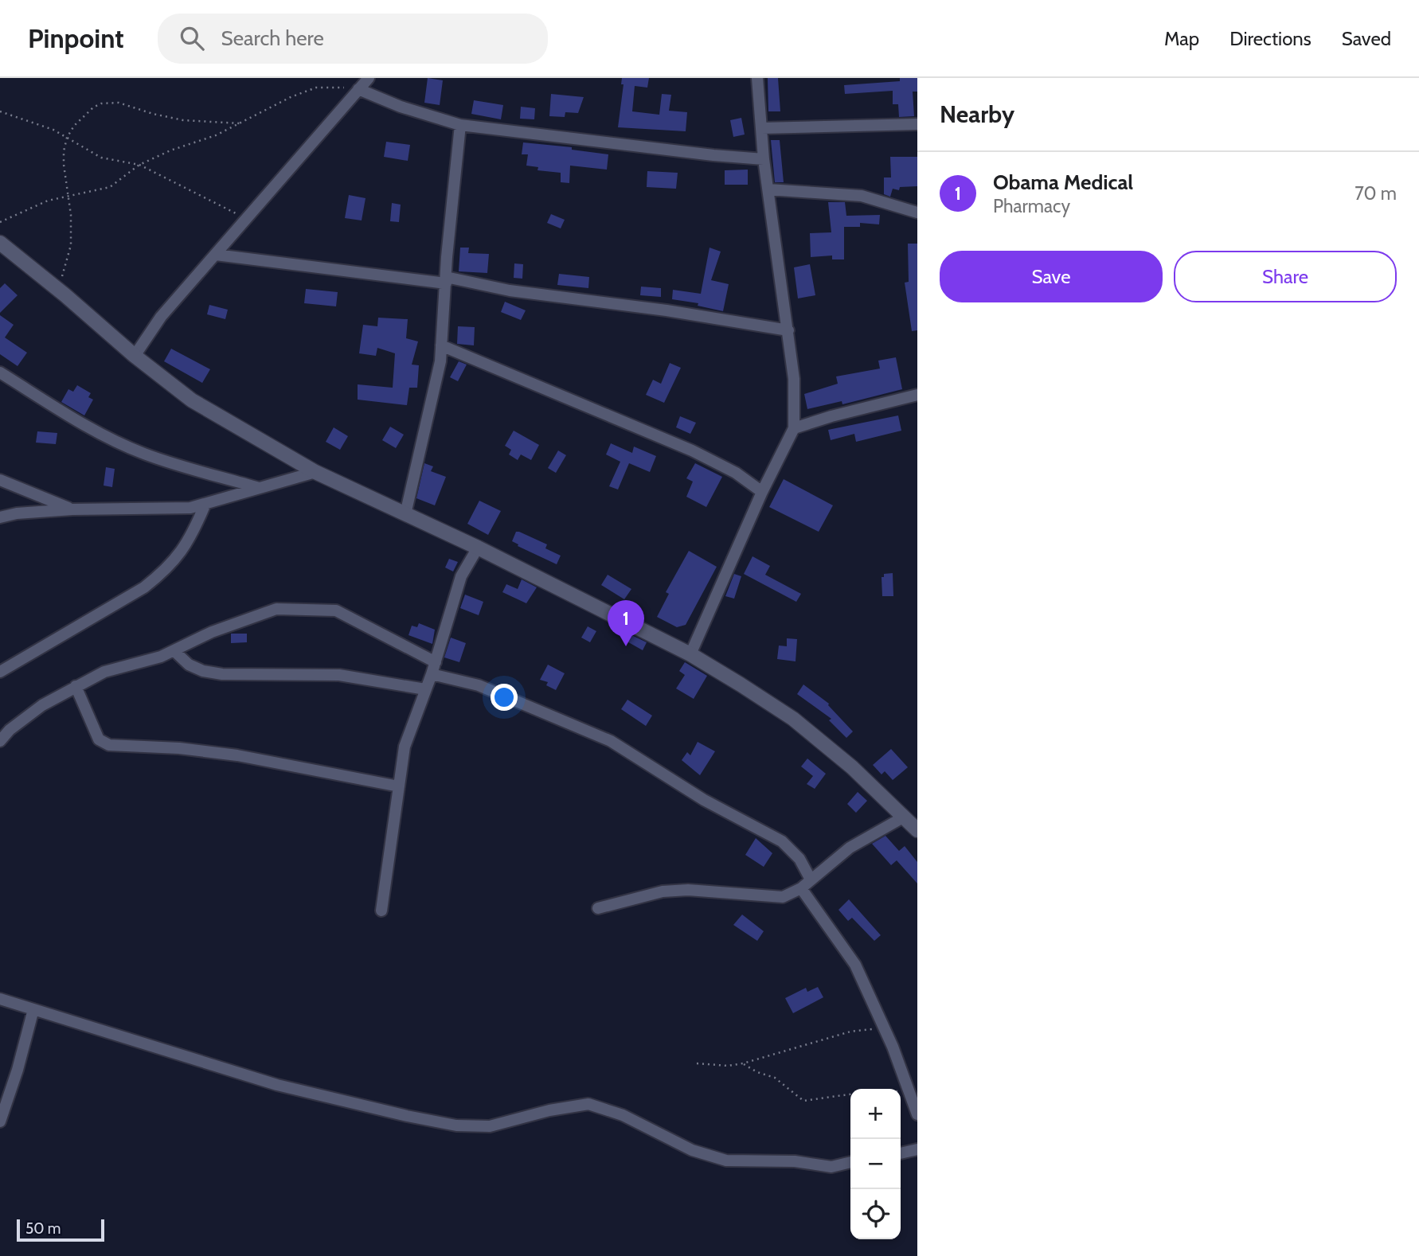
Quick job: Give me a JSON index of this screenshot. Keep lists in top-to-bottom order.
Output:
{
  "scale_bar": "50 m",
  "page": {
    "header": "Pinpoint",
    "search": "Search here",
    "nav": ["Map", "Directions", "Saved"],
    "heading": "Nearby",
    "list": [
      {
        "mark": "1",
        "name": "Obama Medical",
        "note": "Pharmacy",
        "value": "70 m"
      }
    ],
    "buttons": ["Save", "Share"],
    "pins": "1",
    "map_buttons": ["+", "−"],
    "scale": "50 m"
  }
}
